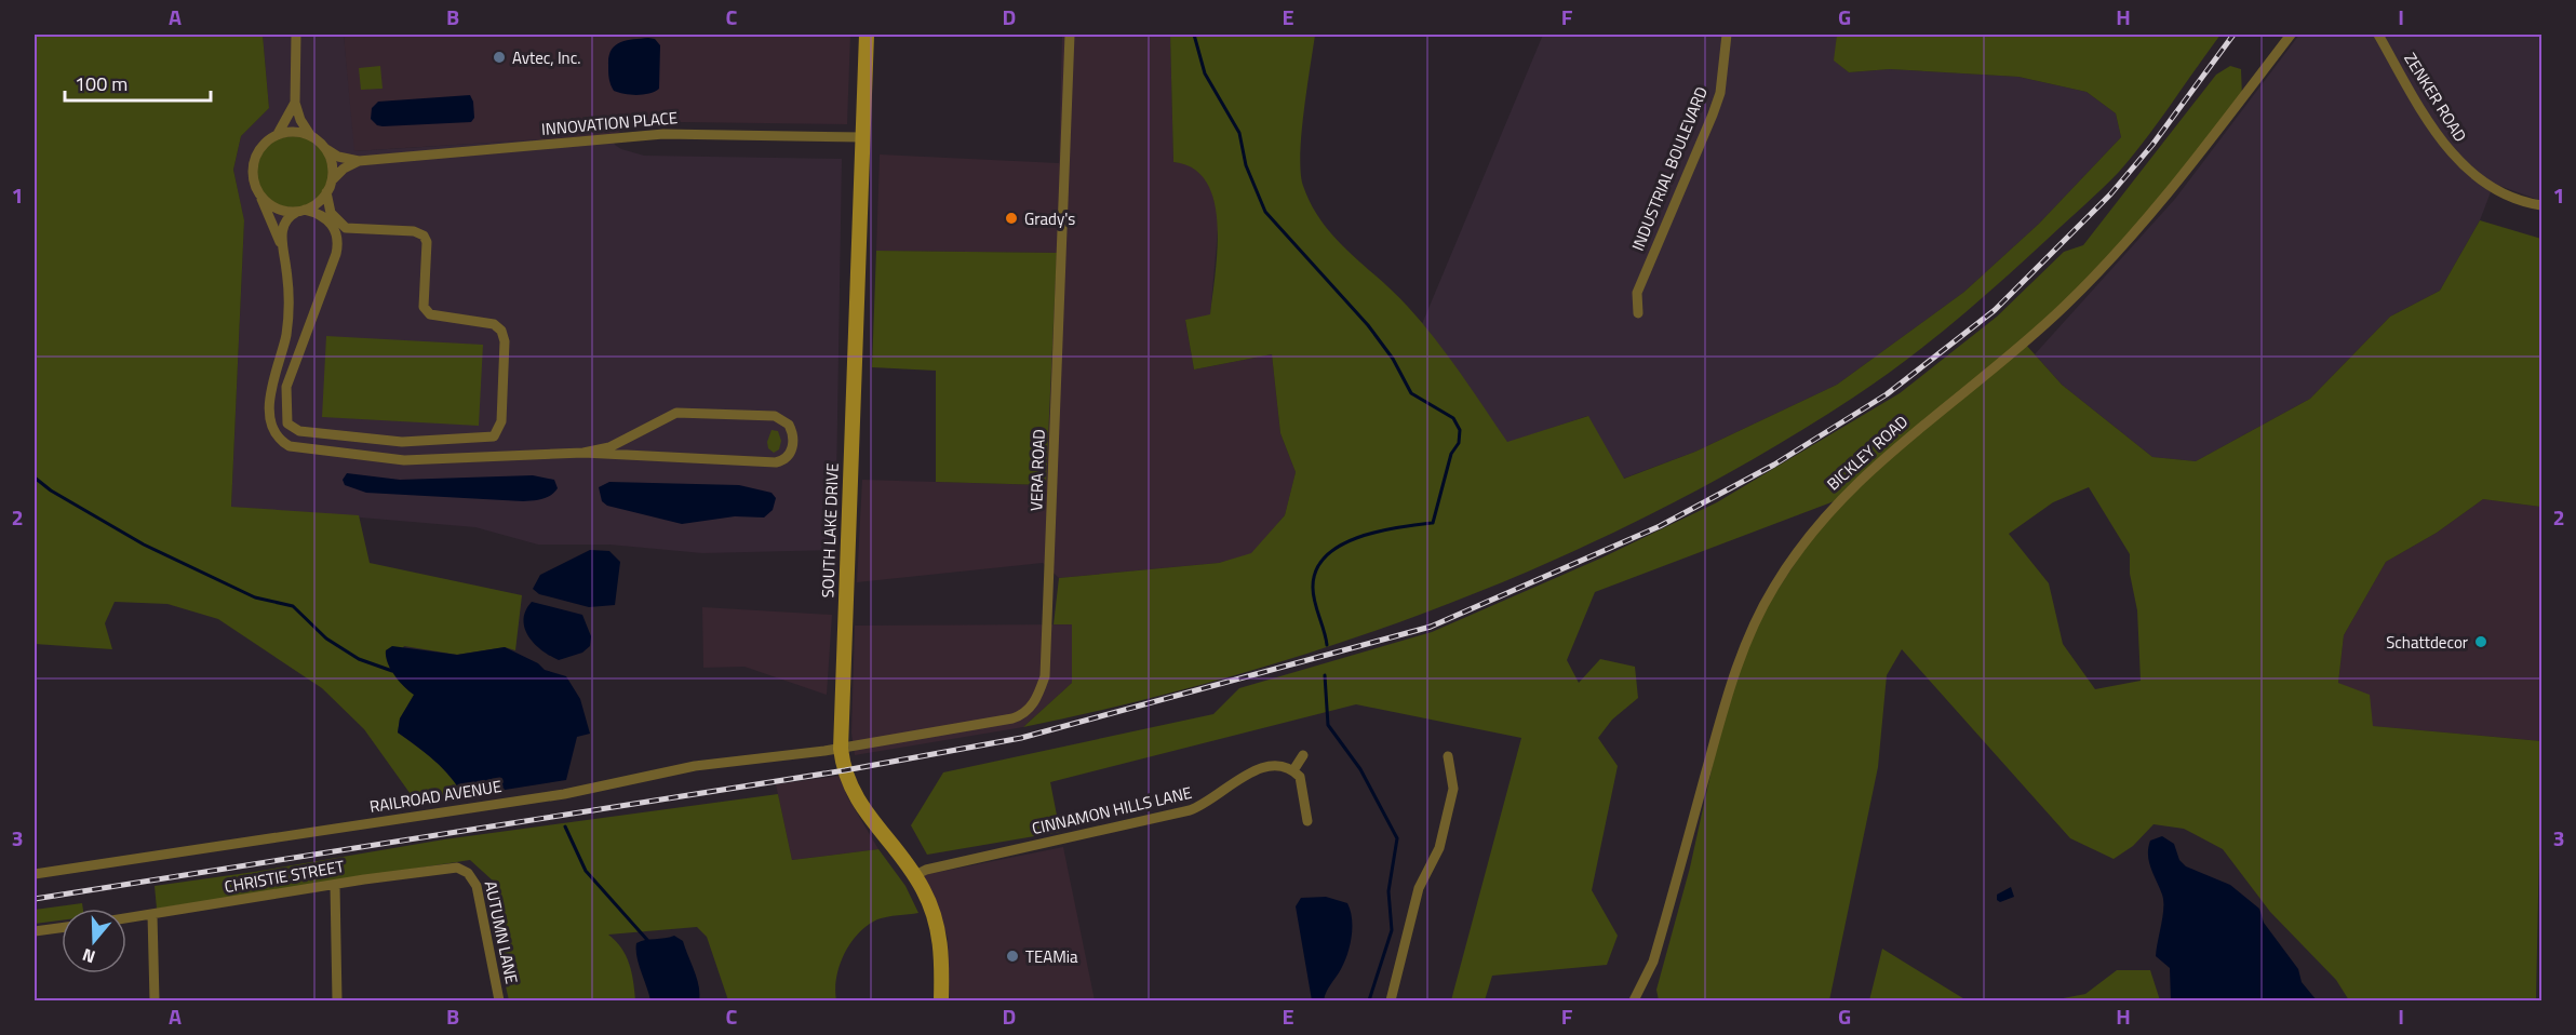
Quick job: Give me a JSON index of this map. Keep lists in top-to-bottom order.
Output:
{
  "streets": {
    "main road": ["SOUTH LAKE DRIVE"],
    "street": [
      "ZENKER ROAD",
      "INNOVATION PLACE",
      "INDUSTRIAL BOULEVARD",
      "BICKLEY ROAD",
      "VERA ROAD",
      "RAILROAD AVENUE",
      "CINNAMON HILLS LANE",
      "CHRISTIE STREET",
      "AUTUMN LANE"
    ]
  },
  "crossings": [
    ["INNOVATION PLACE", "SOUTH LAKE DRIVE"],
    ["VERA ROAD", "SOUTH LAKE DRIVE"],
    ["VERA ROAD", "RAILROAD AVENUE"],
    ["SOUTH LAKE DRIVE", "RAILROAD AVENUE"],
    ["SOUTH LAKE DRIVE", "CINNAMON HILLS LANE"],
    ["CHRISTIE STREET", "AUTUMN LANE"]
  ],
  "places": [
    "Avtec, Inc.",
    "Grady's",
    "Schattdecor",
    "TEAMia"
  ],
  "scale_bar": "100 m",
  "north": "bottom",
  "grid": {
    "columns": [
      "A",
      "B",
      "C",
      "D",
      "E",
      "F",
      "G",
      "H",
      "I"
    ],
    "rows": ["1", "2", "3"]
  }
}
